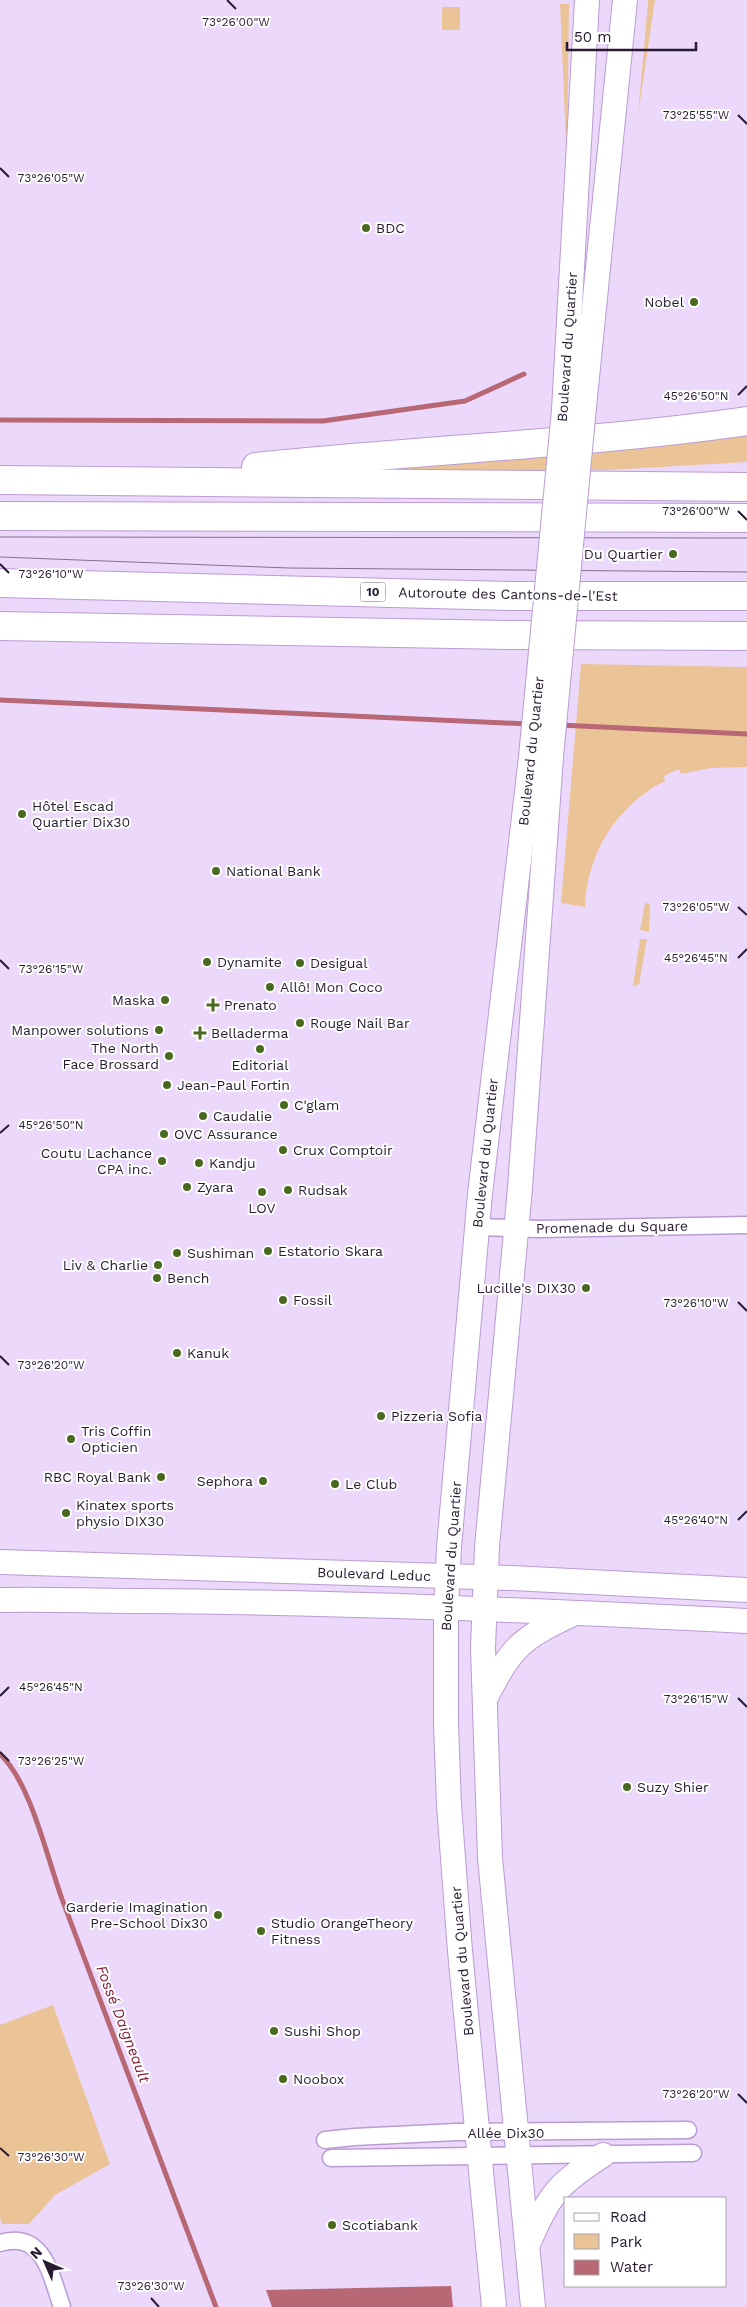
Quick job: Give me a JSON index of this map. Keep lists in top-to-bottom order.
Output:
{
  "streets": {
    "highway": ["10", "Autoroute des Cantons-de-l'Est"],
    "main road": ["Boulevard du Quartier", "Boulevard Leduc"],
    "street": ["Promenade du Square", "Allée Dix30"]
  },
  "crossings": [
    ["Boulevard du Quartier", "Promenade du Square"],
    ["Boulevard du Quartier", "Boulevard Leduc"],
    ["Boulevard du Quartier", "Allée Dix30"]
  ],
  "water": ["Fossé Daigneault"],
  "places": {
    "other": [
      "BDC",
      "Nobel",
      "Du Quartier",
      "Hôtel Escad Quartier Dix30",
      "National Bank",
      "Dynamite",
      "Desigual",
      "Allô! Mon Coco",
      "Maska",
      "Rouge Nail Bar",
      "Manpower solutions",
      "Editorial",
      "The North Face Brossard",
      "Jean-Paul Fortin",
      "C'glam",
      "Caudalie",
      "OVC Assurance",
      "Crux Comptoir",
      "Coutu Lachance CPA inc.",
      "Kandju",
      "Zyara",
      "Rudsak",
      "LOV",
      "Estatorio Skara",
      "Sushiman",
      "Liv & Charlie",
      "Bench",
      "Lucille's DIX30",
      "Fossil",
      "Kanuk",
      "Pizzeria Sofia",
      "Tris Coffin Opticien",
      "RBC Royal Bank",
      "Sephora",
      "Le Club",
      "Kinatex sports physio DIX30",
      "Suzy Shier",
      "Garderie Imagination Pre-School Dix30",
      "Studio OrangeTheory Fitness",
      "Sushi Shop",
      "Noobox",
      "Scotiabank"
    ],
    "health": ["Prenato", "Belladerma"]
  },
  "legend": ["Road", "Park", "Water"],
  "scale_bar": "50 m",
  "north": "top left",
  "coordinates": [
    "73°26'00\"W",
    "73°25'55\"W",
    "73°26'05\"W",
    "45°26'50\"N",
    "73°26'10\"W",
    "45°26'45\"N",
    "73°26'15\"W",
    "73°26'20\"W",
    "45°26'40\"N",
    "73°26'25\"W",
    "73°26'30\"W"
  ]
}
